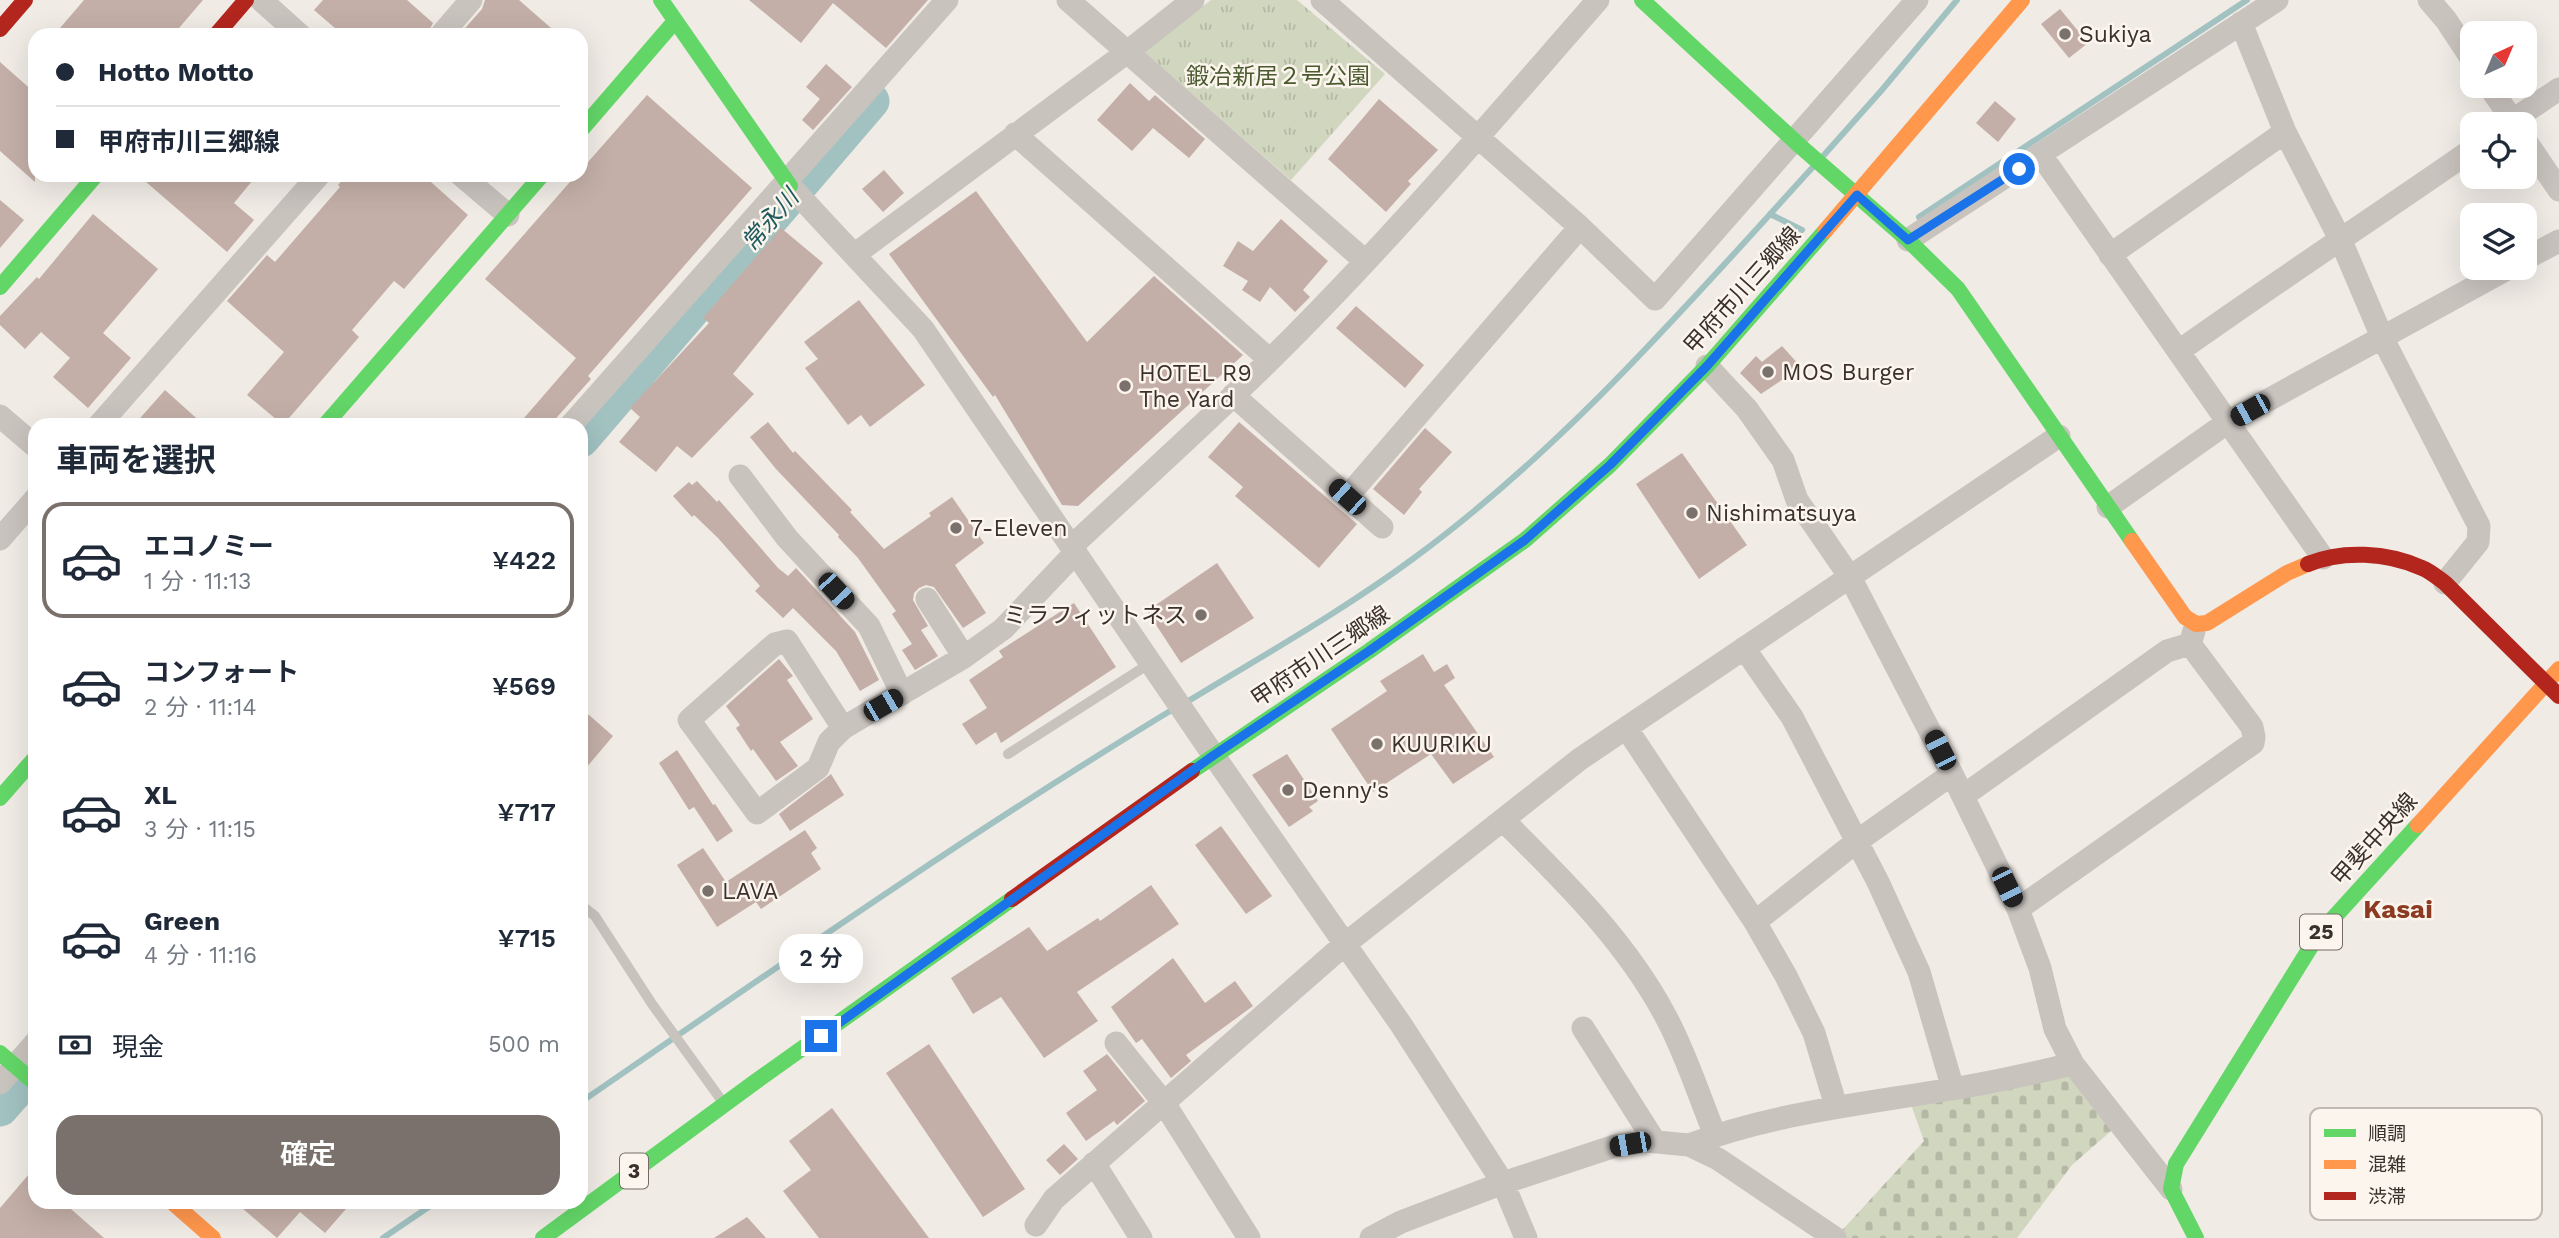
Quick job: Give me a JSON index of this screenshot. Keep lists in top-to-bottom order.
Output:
{
  "streets": {
    "main road": [
      "甲府市川三郷線",
      "甲斐中央線",
      "25",
      "3"
    ]
  },
  "districts": ["Kasai"],
  "water": ["常永川"],
  "parks": ["鍛冶新居２号公園"],
  "places": [
    "Sukiya",
    "MOS Burger",
    "HOTEL R9 The Yard",
    "Nishimatsuya",
    "7-Eleven",
    "ミラフィットネス",
    "KUURIKU",
    "Denny's",
    "LAVA"
  ],
  "legend": ["順調", "混雑", "渋滞"],
  "north": "top right",
  "page": {
    "banner": ["Hotto Motto", "甲府市川三郷線"],
    "heading": "車両を選択",
    "list": [
      {
        "name": "エコノミー",
        "note": "1 分 · 11:13",
        "value": "¥422"
      },
      {
        "name": "コンフォート",
        "note": "2 分 · 11:14",
        "value": "¥569"
      },
      {
        "name": "XL",
        "note": "3 分 · 11:15",
        "value": "¥717"
      },
      {
        "name": "Green",
        "note": "4 分 · 11:16",
        "value": "¥715"
      }
    ],
    "bubble": "2 分",
    "pay": ["現金", "500 m"],
    "buttons": "確定"
  }
}
